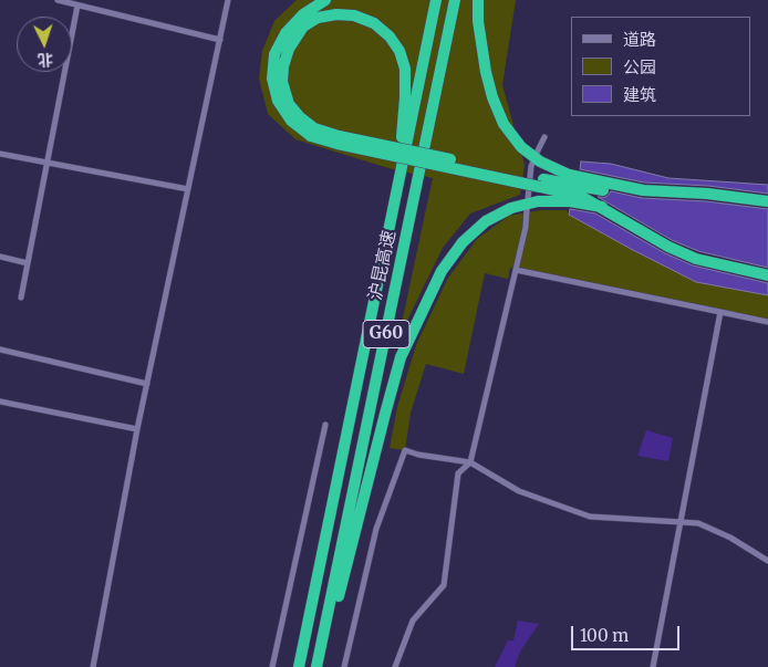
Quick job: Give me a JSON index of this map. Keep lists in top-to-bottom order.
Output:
{
  "streets": {
    "highway": ["沪昆高速", "G60"]
  },
  "legend": ["道路", "公园", "建筑"],
  "scale_bar": "100 m",
  "north": "bottom"
}
